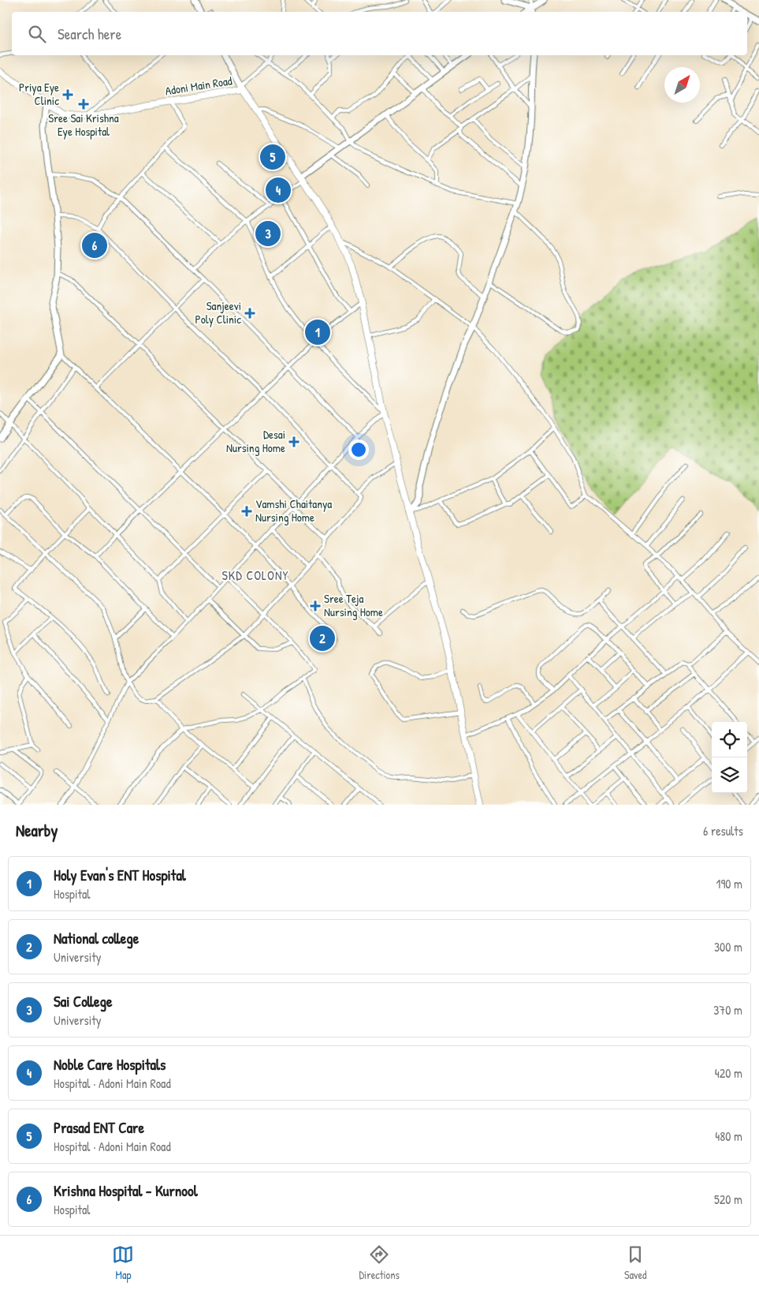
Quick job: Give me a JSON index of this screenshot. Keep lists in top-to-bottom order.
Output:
{
  "streets": {
    "main road": ["Adoni Main Road"]
  },
  "districts": ["SKD COLONY"],
  "places": {
    "health": [
      "Priya Eye Clinic",
      "Sree Sai Krishna Eye Hospital",
      "Sanjeevi Poly Clinic",
      "Desai Nursing Home",
      "Vamshi Chaitanya Nursing Home",
      "Sree Teja Nursing Home"
    ]
  },
  "north": "top right",
  "page": {
    "search": "Search here",
    "pins": [
      "5",
      "4",
      "3",
      "6",
      "1",
      "2"
    ],
    "heading": ["Nearby", "6 results"],
    "list": [
      {
        "mark": "1",
        "name": "Holy Evan's ENT Hospital",
        "note": "Hospital",
        "value": "190 m"
      },
      {
        "mark": "2",
        "name": "National college",
        "note": "University",
        "value": "300 m"
      },
      {
        "mark": "3",
        "name": "Sai College",
        "note": "University",
        "value": "370 m"
      },
      {
        "mark": "4",
        "name": "Noble Care Hospitals",
        "note": "Hospital · Adoni Main Road",
        "value": "420 m"
      },
      {
        "mark": "5",
        "name": "Prasad ENT Care",
        "note": "Hospital · Adoni Main Road",
        "value": "480 m"
      },
      {
        "mark": "6",
        "name": "Krishna Hospital - Kurnool",
        "note": "Hospital",
        "value": "520 m"
      }
    ],
    "nav": ["Map", "Directions", "Saved"]
  }
}
